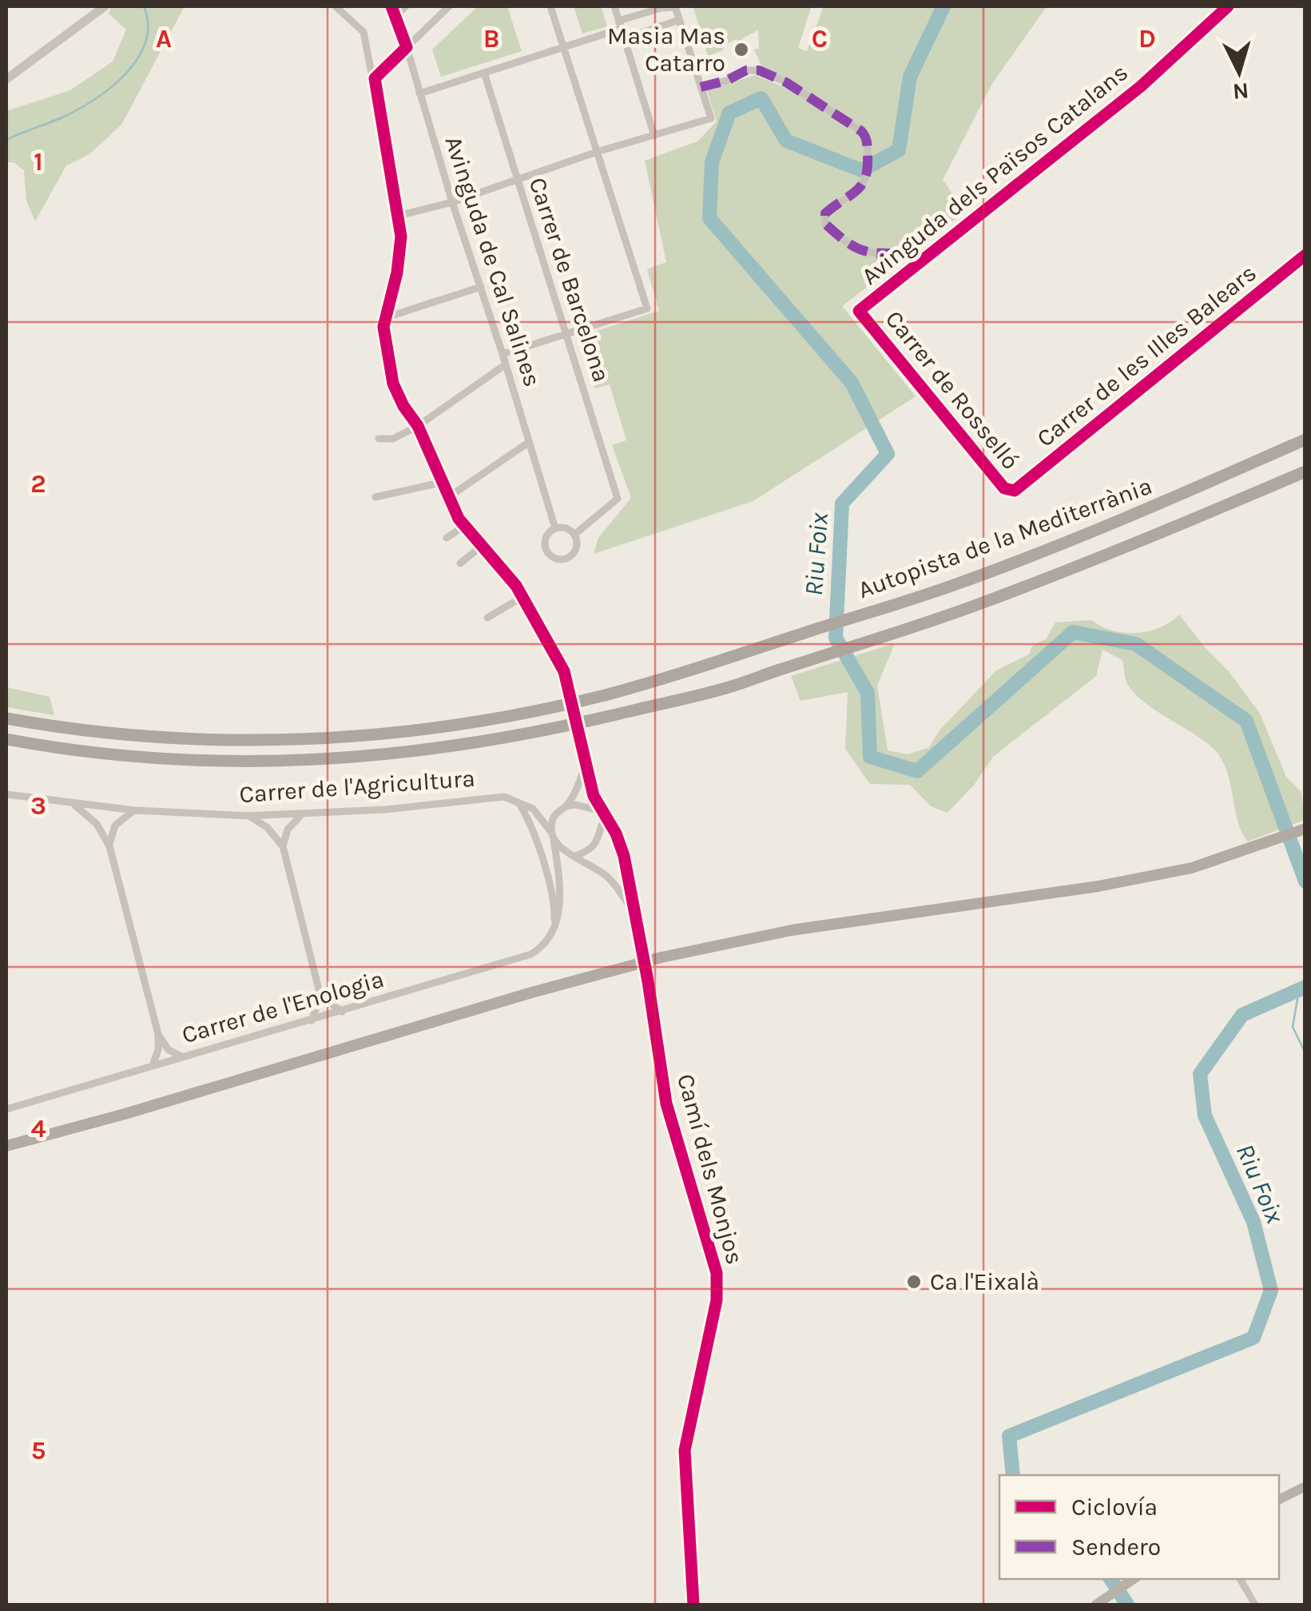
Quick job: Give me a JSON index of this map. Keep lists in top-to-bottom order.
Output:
{
  "streets": {
    "highway": ["Autopista de la Mediterrània"],
    "street": [
      "Avinguda dels Països Catalans",
      "Avinguda de Cal Salines",
      "Carrer de Barcelona",
      "Carrer de les Illes Balears",
      "Carrer de Rosselló",
      "Carrer de l'Agricultura",
      "Carrer de l'Enologia",
      "Camí dels Monjos"
    ]
  },
  "crossings": [
    ["Avinguda dels Països Catalans", "Carrer de Rosselló"],
    ["Avinguda de Cal Salines", "Carrer de Barcelona"],
    ["Carrer de les Illes Balears", "Carrer de Rosselló"]
  ],
  "water": ["Riu Foix"],
  "places": ["Masia Mas Catarro", "Ca l'Eixalà"],
  "legend": ["Ciclovía", "Sendero"],
  "north": "bottom",
  "grid": {
    "columns": [
      "A",
      "B",
      "C",
      "D"
    ],
    "rows": [
      "1",
      "2",
      "3",
      "4",
      "5"
    ]
  }
}
